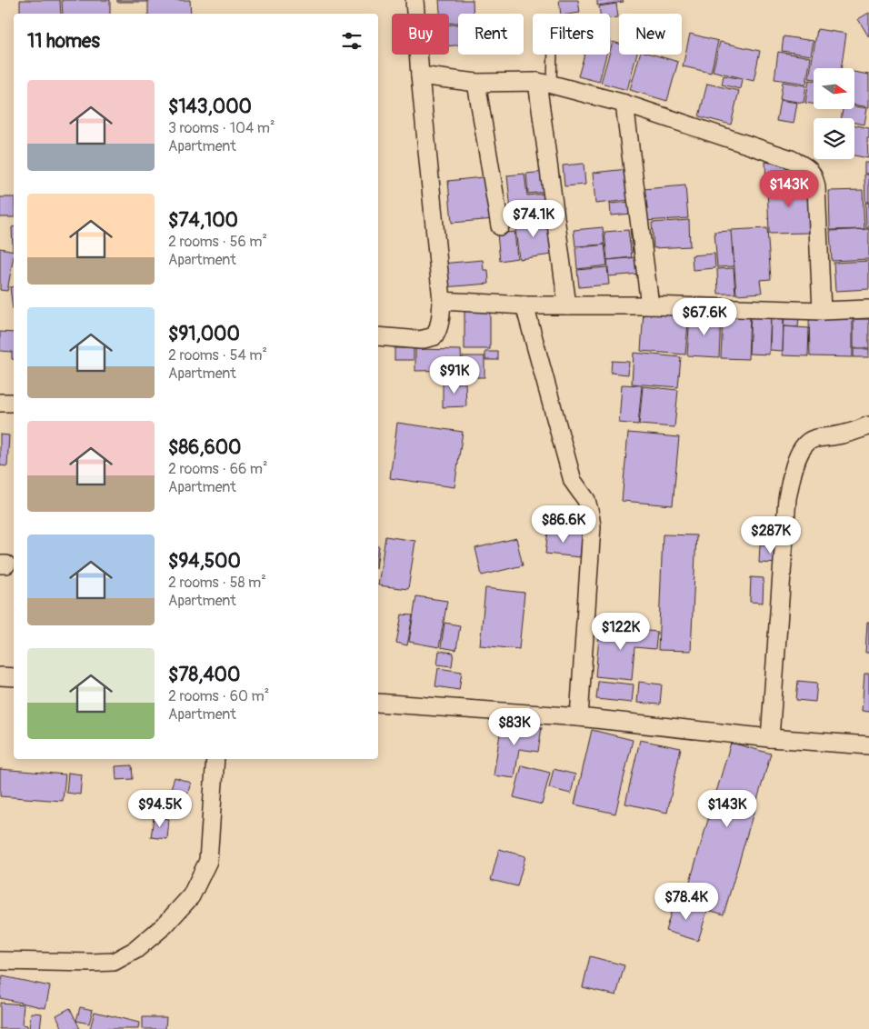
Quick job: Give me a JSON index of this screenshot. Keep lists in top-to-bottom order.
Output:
{
  "north": "right",
  "page": {
    "chip": [
      "Buy",
      "Rent",
      "Filters",
      "New"
    ],
    "heading": "11 homes",
    "list": [
      {
        "name": "$143,000",
        "note": "3 rooms · 104 m² · Apartment"
      },
      {
        "name": "$74,100",
        "note": "2 rooms · 56 m² · Apartment"
      },
      {
        "name": "$91,000",
        "note": "2 rooms · 54 m² · Apartment"
      },
      {
        "name": "$86,600",
        "note": "2 rooms · 66 m² · Apartment"
      },
      {
        "name": "$94,500",
        "note": "2 rooms · 58 m² · Apartment"
      },
      {
        "name": "$78,400",
        "note": "2 rooms · 60 m² · Apartment"
      }
    ],
    "price": [
      "$143K",
      "$74.1K",
      "$67.6K",
      "$91K",
      "$86.6K",
      "$287K",
      "$122K",
      "$83K",
      "$94.5K",
      "$143K",
      "$78.4K"
    ]
  }
}
